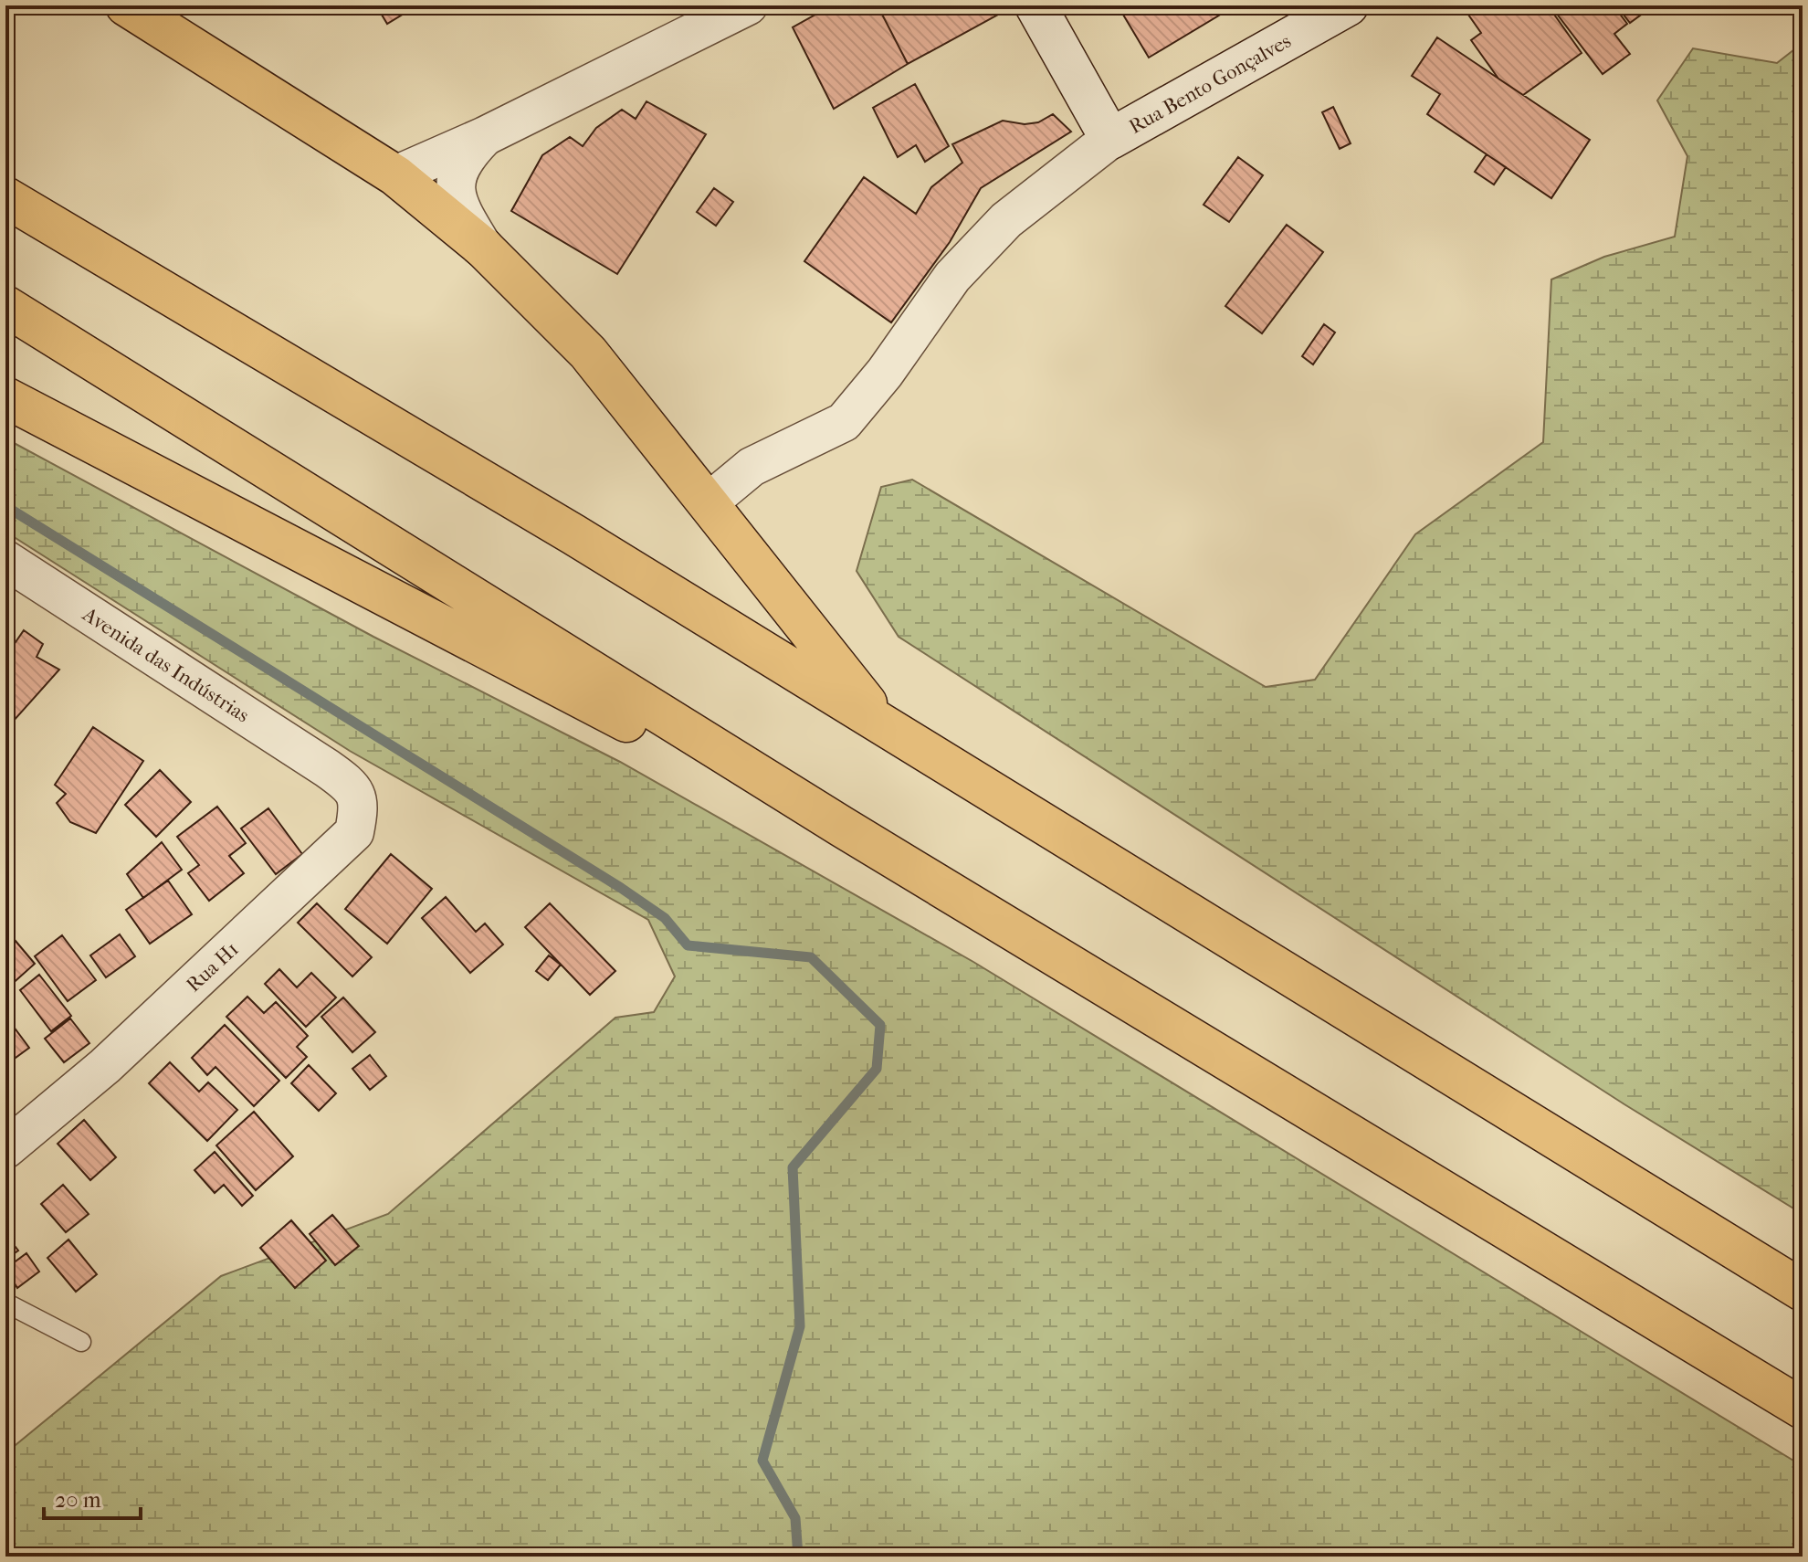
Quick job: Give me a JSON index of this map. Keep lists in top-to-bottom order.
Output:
{
  "streets": {
    "street": ["Rua Bento Gonçalves", "Avenida das Indústrias", "Rua H1"]
  },
  "crossings": [
    ["Avenida das Indústrias", "Rua H1"]
  ],
  "scale_bar": "20 m"
}
